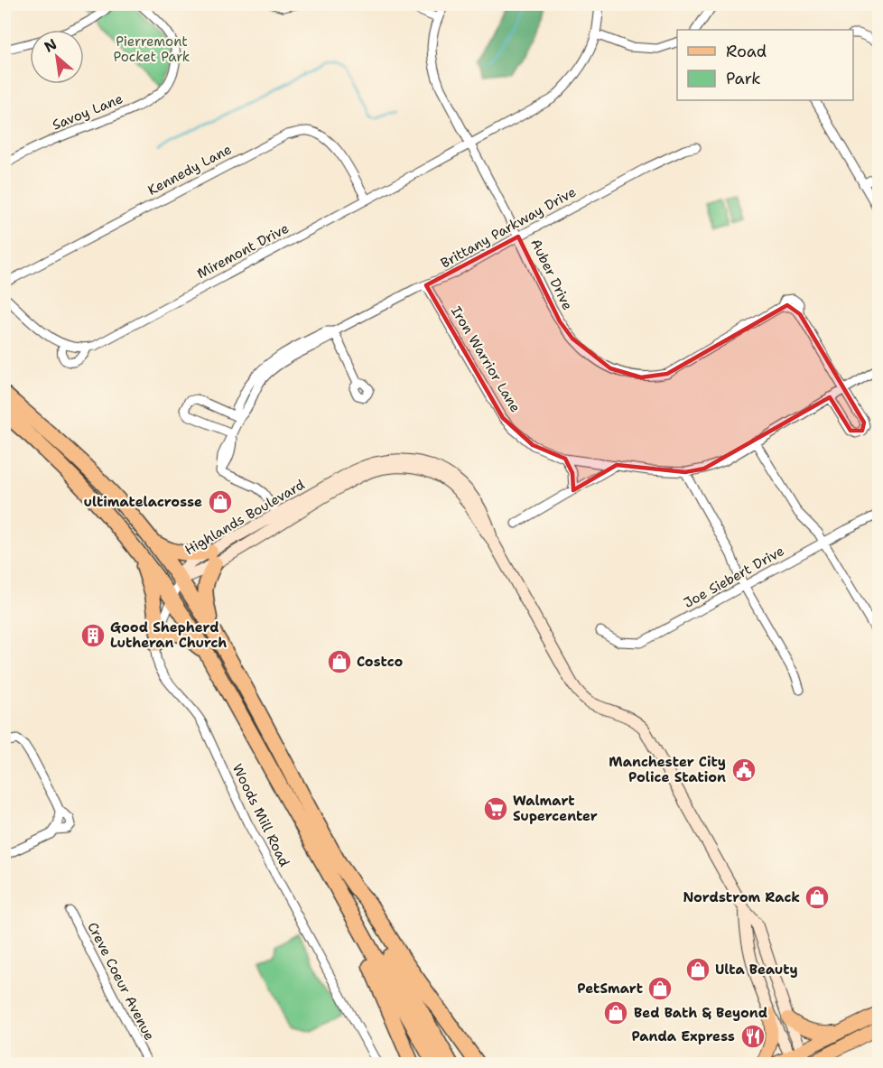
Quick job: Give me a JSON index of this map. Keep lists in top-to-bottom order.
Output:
{
  "streets": {
    "street": [
      "Savoy Lane",
      "Kennedy Lane",
      "Brittany Parkway Drive",
      "Miremont Drive",
      "Auber Drive",
      "Iron Warrior Lane",
      "Highlands Boulevard",
      "Joe Siebert Drive",
      "Woods Mill Road",
      "Creve Coeur Avenue"
    ]
  },
  "crossings": [
    ["Kennedy Lane", "Miremont Drive"],
    ["Brittany Parkway Drive", "Auber Drive"],
    ["Brittany Parkway Drive", "Iron Warrior Lane"],
    ["Brittany Parkway Drive", "Highlands Boulevard"],
    ["Miremont Drive", "Auber Drive"],
    ["Auber Drive", "Iron Warrior Lane"],
    ["Highlands Boulevard", "Woods Mill Road"]
  ],
  "parks": ["Pierremont Pocket Park"],
  "places": {
    "shop": [
      "ultimatelacrosse",
      "Costco",
      "Nordstrom Rack",
      "Ulta Beauty",
      "PetSmart",
      "Bed Bath & Beyond"
    ],
    "building": ["Good Shepherd Lutheran Church"],
    "public building": ["Manchester City Police Station"],
    "supermarket": ["Walmart Supercenter"],
    "restaurant": ["Panda Express"]
  },
  "legend": ["Road", "Park"],
  "north": "top left"
}
